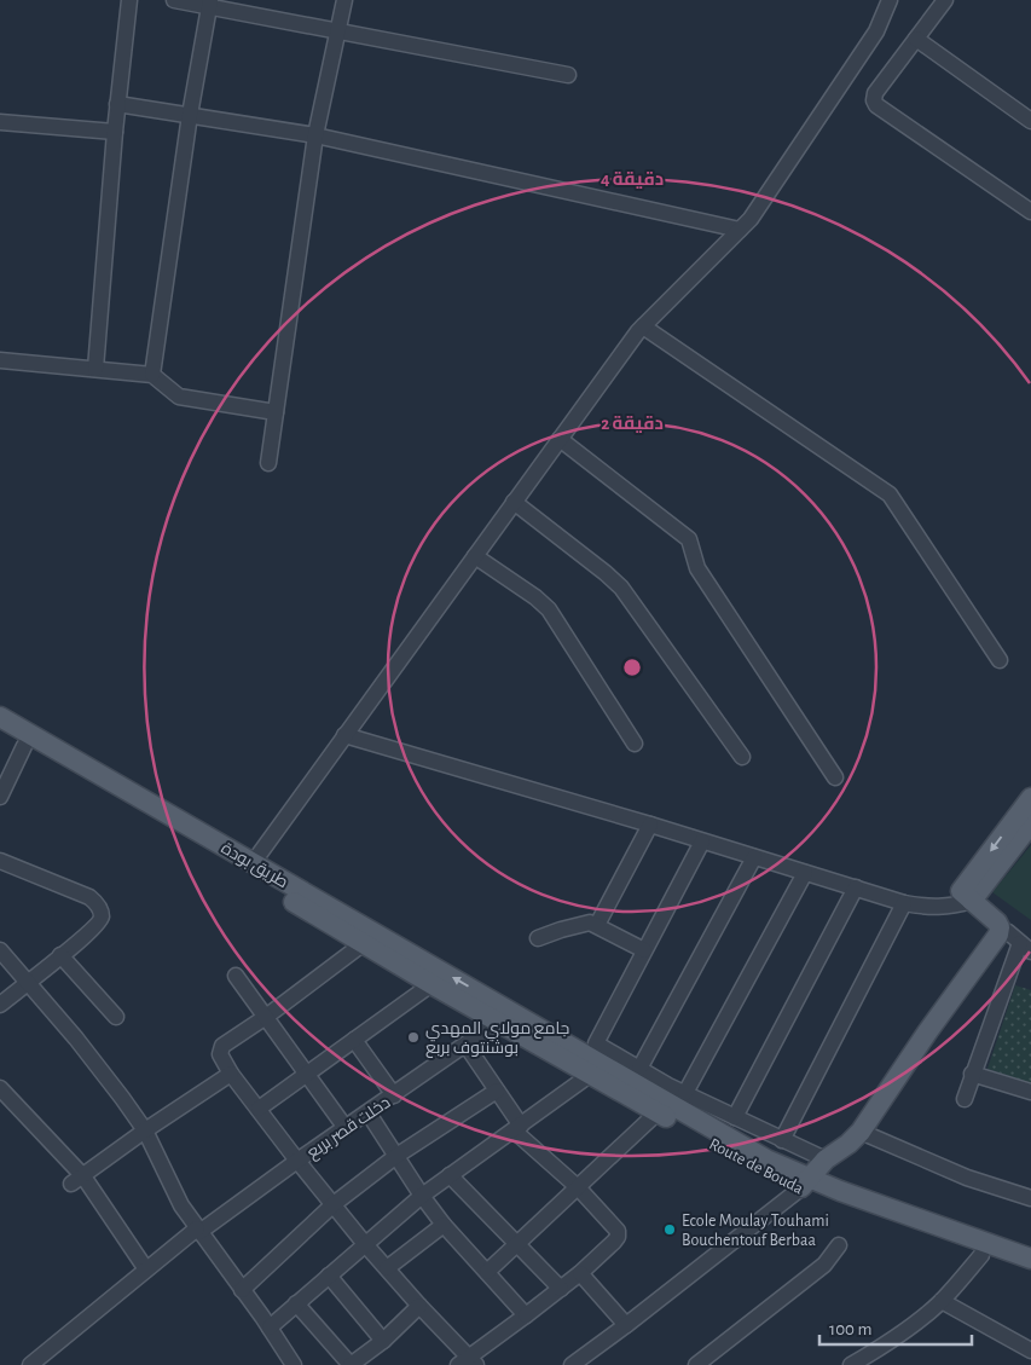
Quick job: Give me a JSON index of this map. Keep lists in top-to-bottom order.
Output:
{
  "streets": {
    "main road": ["طريق بودة", "Route de Bouda"],
    "street": ["دخلت قصر بربع"]
  },
  "crossings": [
    ["طريق بودة", "دخلت قصر بربع"],
    ["طريق بودة", "Route de Bouda"],
    ["دخلت قصر بربع", "Route de Bouda"]
  ],
  "places": ["جامع مولاي المهدي بوشنتوف بربع", "Ecole Moulay Touhami Bouchentouf Berbaa"],
  "scale_bar": "100 m",
  "rings": ["4 دقيقة", "2 دقيقة"]
}
